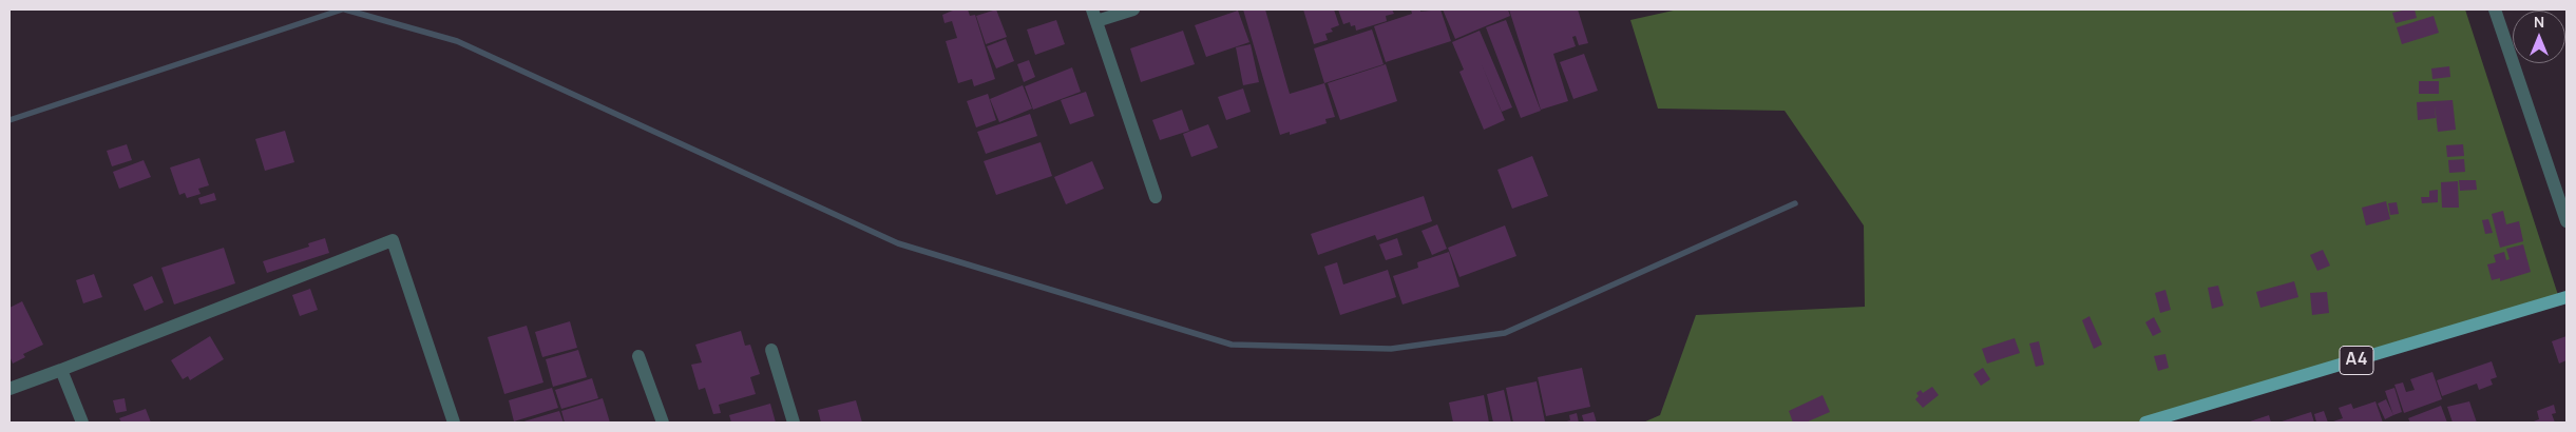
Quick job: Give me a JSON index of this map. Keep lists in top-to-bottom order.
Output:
{
  "streets": {
    "main road": ["A4"]
  },
  "north": "top"
}
